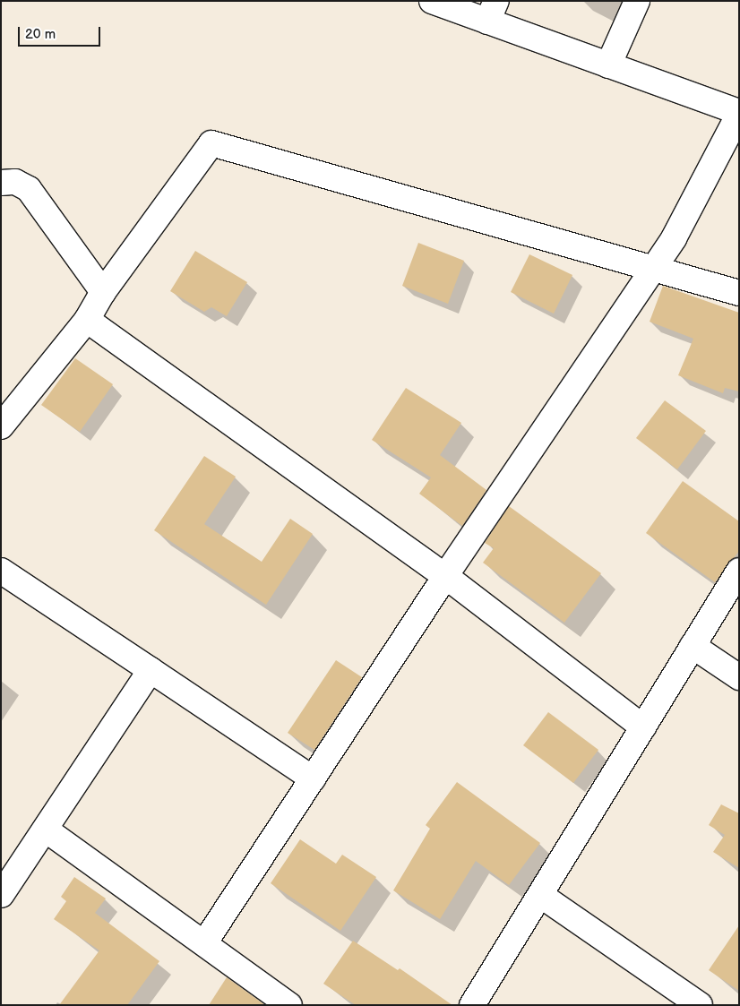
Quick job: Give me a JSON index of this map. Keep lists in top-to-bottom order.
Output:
{
  "scale_bar": "20 m"
}
